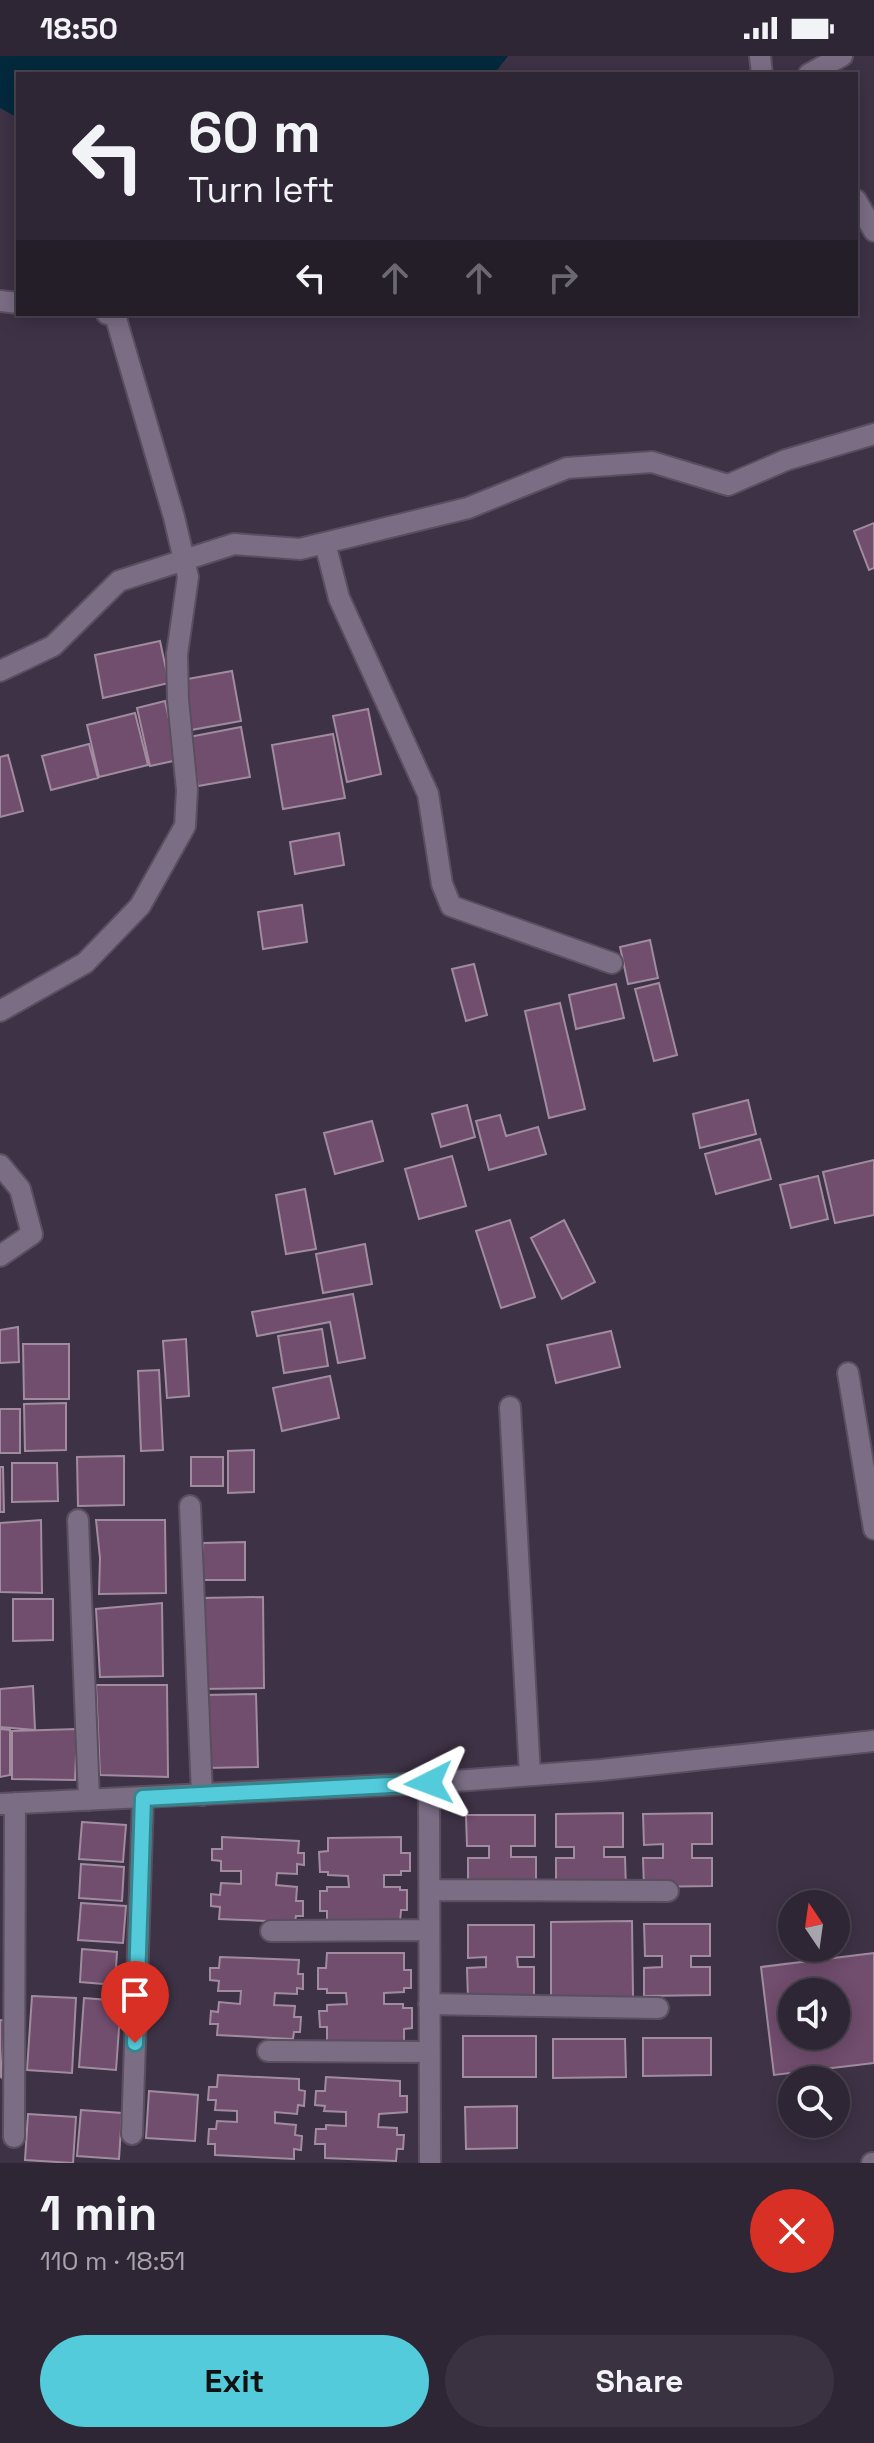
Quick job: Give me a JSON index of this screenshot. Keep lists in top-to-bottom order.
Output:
{
  "north": "top",
  "page": {
    "status": "18:50",
    "turn": ["60 m", "Turn left"],
    "heading": ["1 min", "110 m · 18:51"],
    "buttons": ["Exit", "Share"]
  }
}
